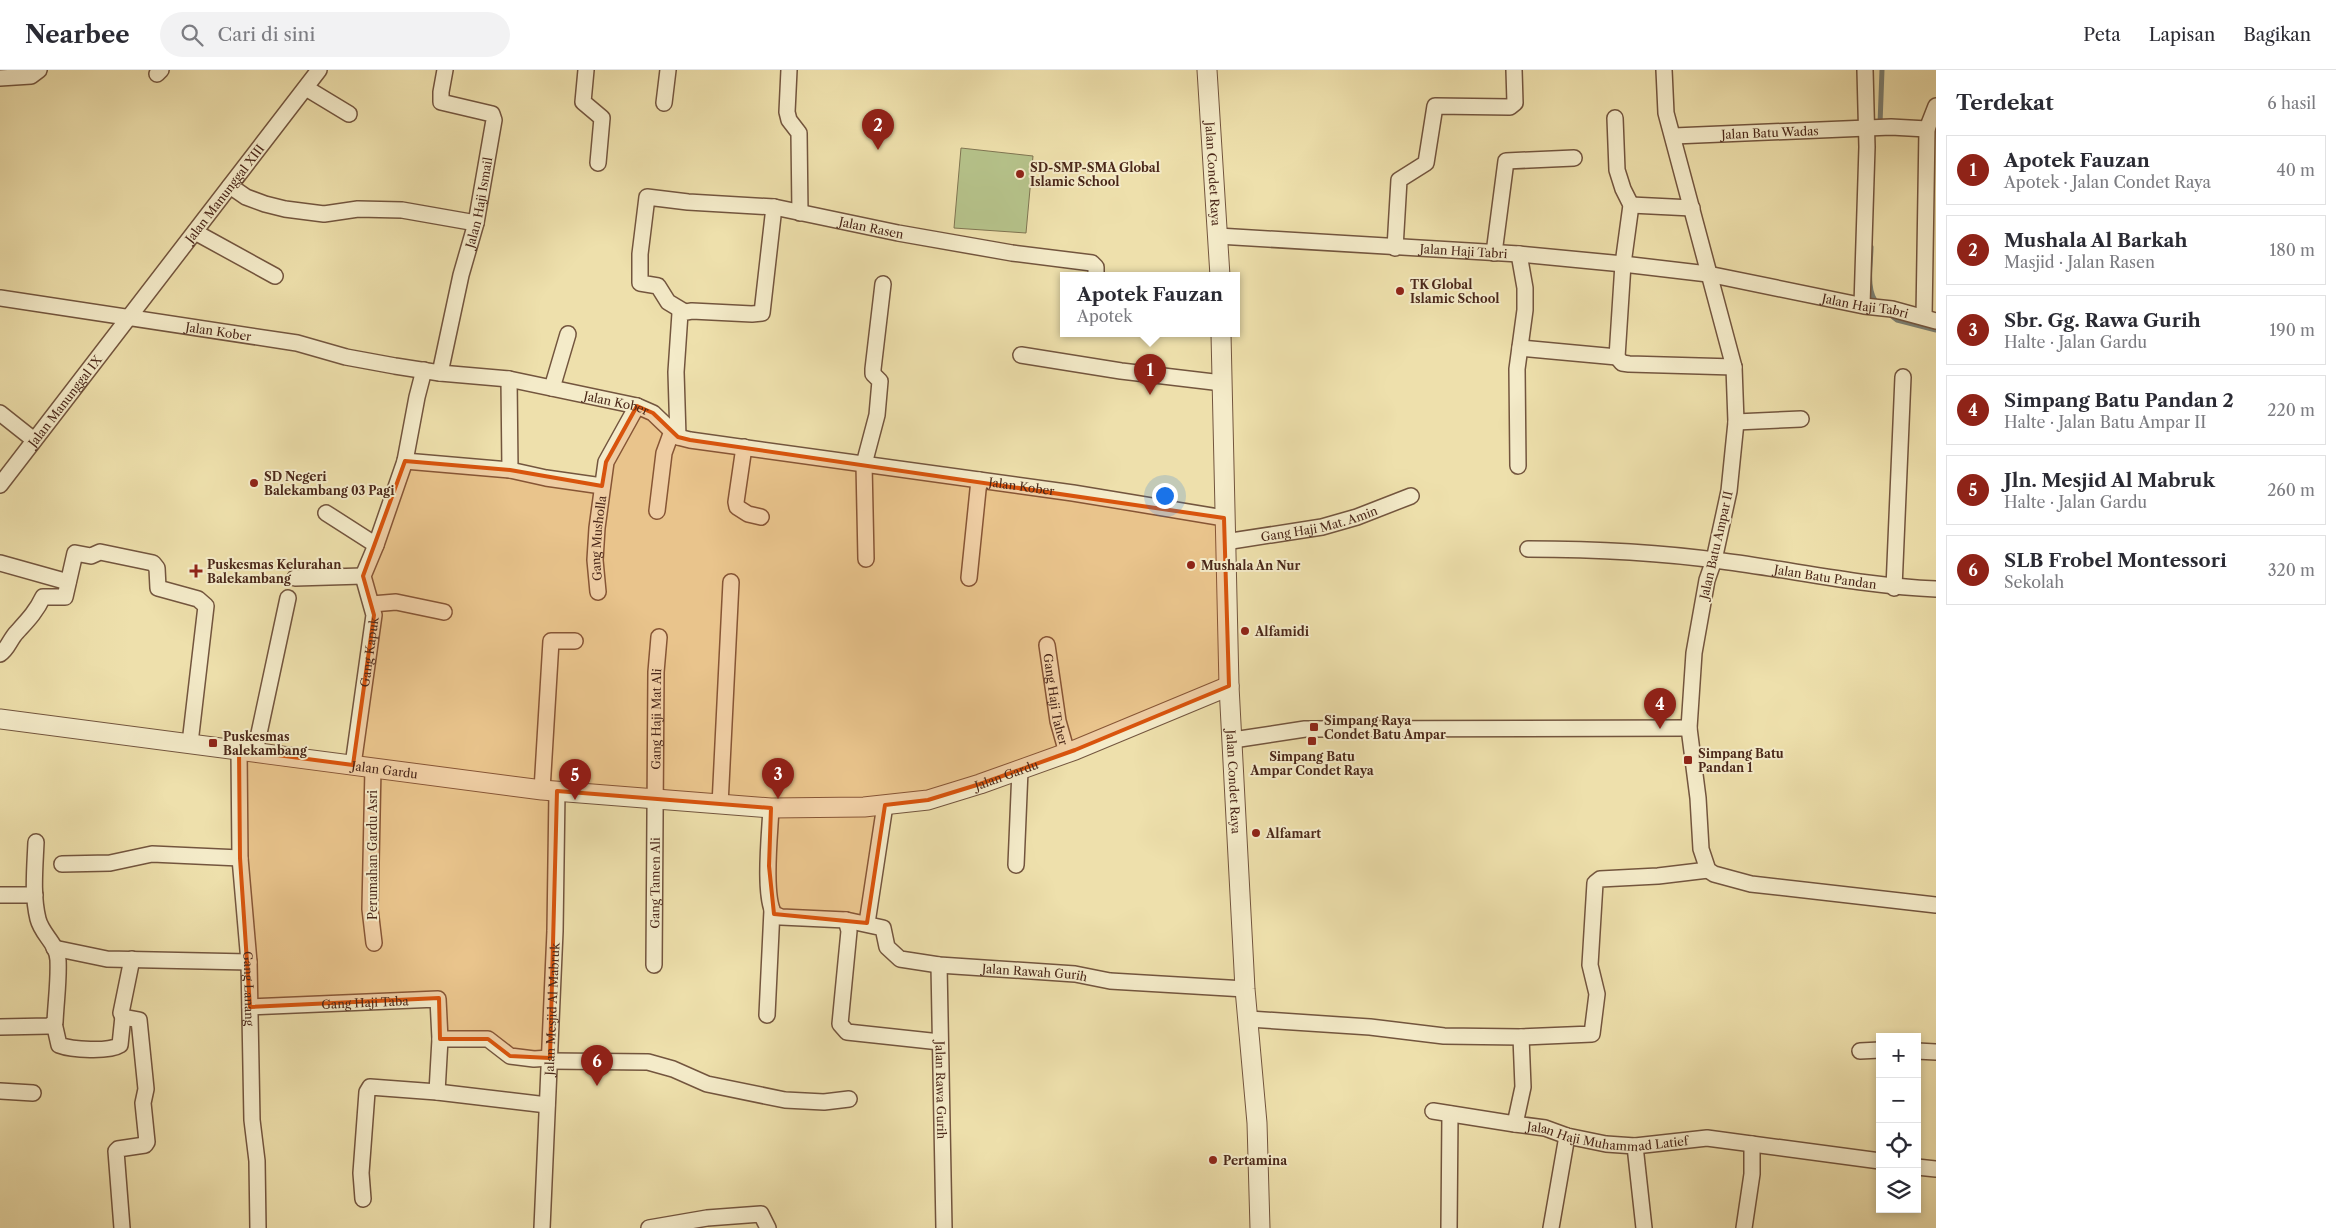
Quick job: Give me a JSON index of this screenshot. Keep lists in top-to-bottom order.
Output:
{
  "streets": {
    "street": [
      "Jalan Batu Wadas",
      "Jalan Condet Raya",
      "Jalan Manunggal XIII",
      "Jalan Haji Ismail",
      "Jalan Rasen",
      "Jalan Haji Tabri",
      "Jalan Kober",
      "Jalan Manunggal IX",
      "Gang Haji Mat. Amin",
      "Gang Musholla",
      "Jalan Batu Ampar II",
      "Jalan Batu Pandan",
      "Gang Kapuk",
      "Gang Haji Taher",
      "Gang Haji Mat Ali",
      "Jalan Gardu",
      "Perumahan Gardu Asri",
      "Gang Tamen Ali",
      "Jalan Rawah Gurih",
      "Gang Lanang",
      "Gang Haji Taba",
      "Jalan Mesjid Al Mabruk",
      "Jalan Rawa Gurih",
      "Jalan Haji Muhammad Latief"
    ]
  },
  "crossings": [
    ["Jalan Condet Raya", "Jalan Haji Tabri"],
    ["Jalan Condet Raya", "Jalan Kober"],
    ["Jalan Condet Raya", "Gang Haji Mat. Amin"],
    ["Jalan Condet Raya", "Jalan Gardu"],
    ["Jalan Condet Raya", "Jalan Rawah Gurih"],
    ["Jalan Manunggal XIII", "Jalan Kober"],
    ["Jalan Manunggal XIII", "Jalan Manunggal IX"],
    ["Jalan Haji Ismail", "Jalan Kober"],
    ["Jalan Haji Tabri", "Jalan Batu Ampar II"],
    ["Jalan Kober", "Jalan Manunggal IX"],
    ["Jalan Kober", "Gang Musholla"],
    ["Jalan Batu Ampar II", "Jalan Batu Pandan"],
    ["Gang Kapuk", "Jalan Gardu"],
    ["Gang Haji Taher", "Jalan Gardu"],
    ["Gang Haji Mat Ali", "Jalan Gardu"],
    ["Gang Haji Mat Ali", "Gang Tamen Ali"],
    ["Jalan Gardu", "Perumahan Gardu Asri"],
    ["Jalan Gardu", "Gang Tamen Ali"],
    ["Jalan Gardu", "Gang Lanang"],
    ["Jalan Gardu", "Jalan Mesjid Al Mabruk"],
    ["Jalan Rawah Gurih", "Jalan Rawa Gurih"],
    ["Gang Lanang", "Gang Haji Taba"]
  ],
  "places": {
    "other": [
      "SD-SMP-SMA Global Islamic School",
      "TK Global Islamic School",
      "SD Negeri Balekambang 03 Pagi",
      "Mushala An Nur",
      "Alfamidi",
      "Alfamart",
      "Pertamina"
    ],
    "health": ["Puskesmas Kelurahan Balekambang"],
    "transit": [
      "Simpang Raya Condet Batu Ampar",
      "Simpang Batu Ampar Condet Raya",
      "Puskesmas Balekambang",
      "Simpang Batu Pandan 1"
    ]
  },
  "page": {
    "header": "Nearbee",
    "search": "Cari di sini",
    "nav": ["Peta", "Lapisan", "Bagikan"],
    "heading": ["Terdekat", "6 hasil"],
    "pins": [
      "2",
      "1",
      "4",
      "3",
      "5",
      "6"
    ],
    "list": [
      {
        "mark": "1",
        "name": "Apotek Fauzan",
        "note": "Apotek · Jalan Condet Raya",
        "value": "40 m"
      },
      {
        "mark": "2",
        "name": "Mushala Al Barkah",
        "note": "Masjid · Jalan Rasen",
        "value": "180 m"
      },
      {
        "mark": "3",
        "name": "Sbr. Gg. Rawa Gurih",
        "note": "Halte · Jalan Gardu",
        "value": "190 m"
      },
      {
        "mark": "4",
        "name": "Simpang Batu Pandan 2",
        "note": "Halte · Jalan Batu Ampar II",
        "value": "220 m"
      },
      {
        "mark": "5",
        "name": "Jln. Mesjid Al Mabruk",
        "note": "Halte · Jalan Gardu",
        "value": "260 m"
      },
      {
        "mark": "6",
        "name": "SLB Frobel Montessori",
        "note": "Sekolah",
        "value": "320 m"
      }
    ],
    "popup": ["Apotek Fauzan", "Apotek"],
    "map_buttons": ["+", "−"]
  }
}
